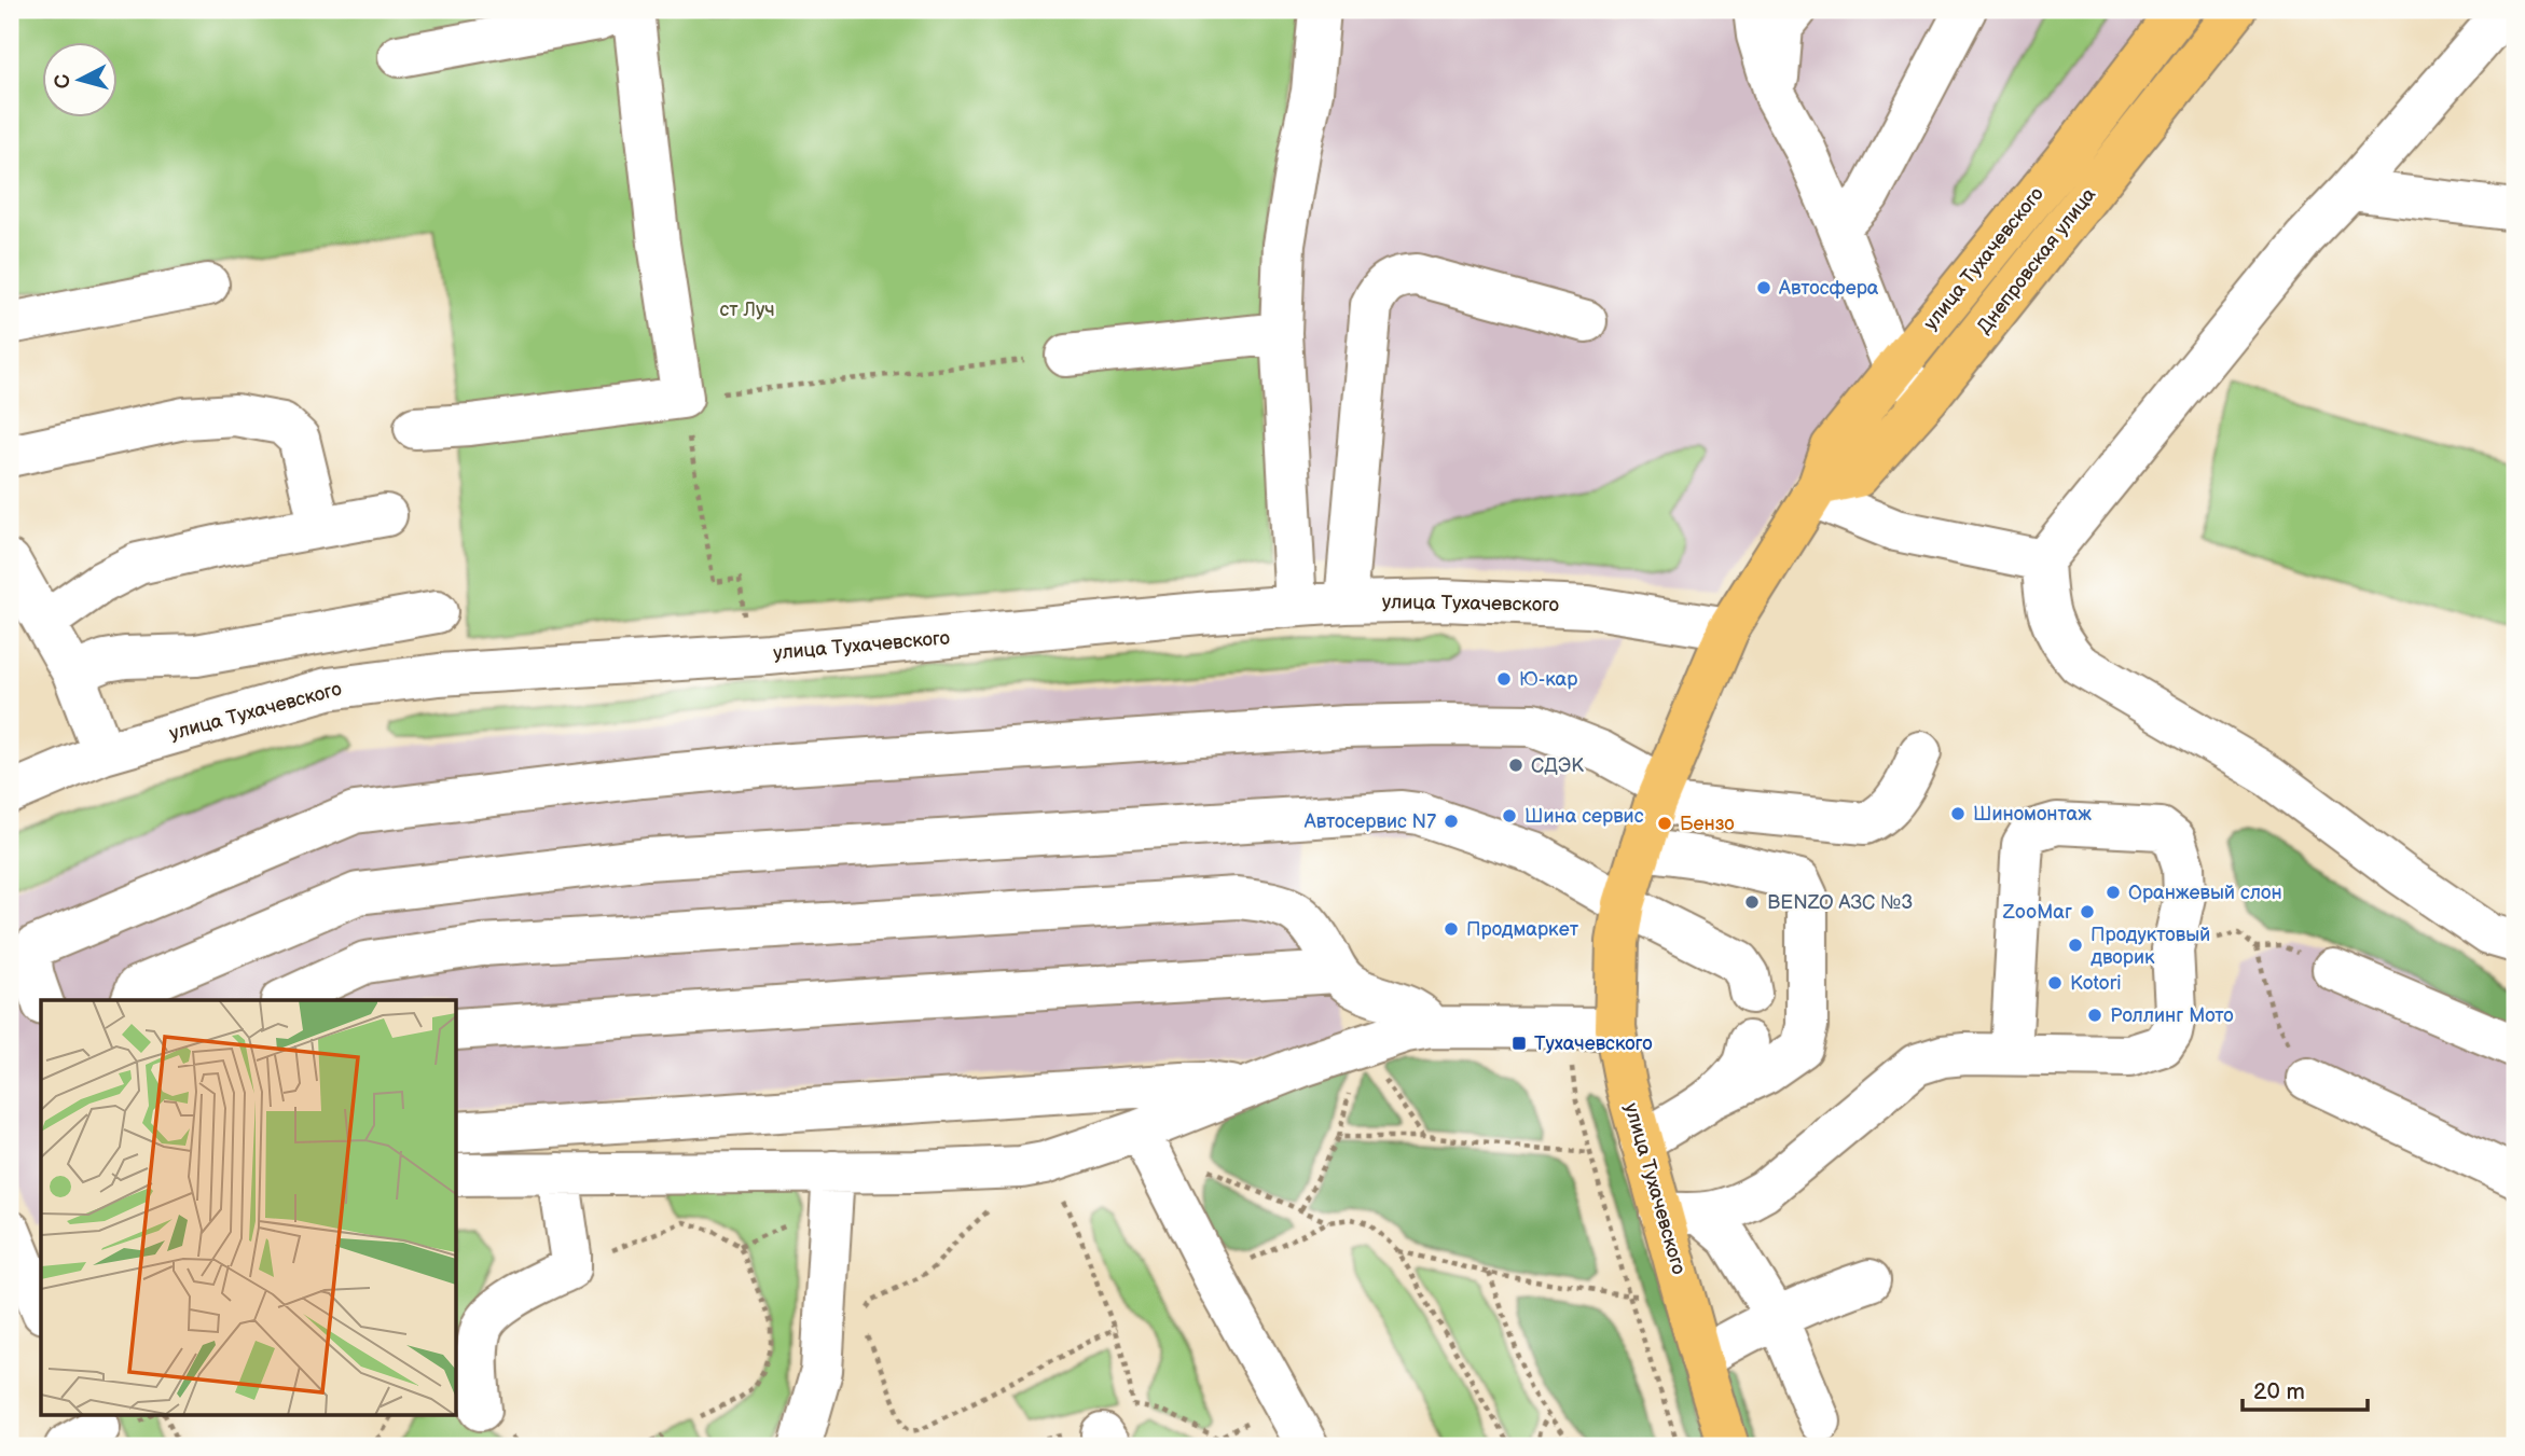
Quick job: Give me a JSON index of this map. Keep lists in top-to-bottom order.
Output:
{
  "streets": {
    "main road": ["улица Тухачевского", "Днепровская улица"]
  },
  "crossings": [
    ["улица Тухачевского", "Днепровская улица"]
  ],
  "parks": ["ст Луч"],
  "places": {
    "other": [
      "Автосфера",
      "Ю-кар",
      "СДЭК",
      "Шиномонтаж",
      "Шина сервис",
      "Автосервис N7",
      "Бензо",
      "Оранжевый слон",
      "BENZO АЗС №3",
      "ZooМаг",
      "Продмаркет",
      "Продуктовый дворик",
      "Kotori",
      "Роллинг Мото"
    ],
    "transit": ["Тухачевского"]
  },
  "scale_bar": "20 m",
  "north": "left"
}
